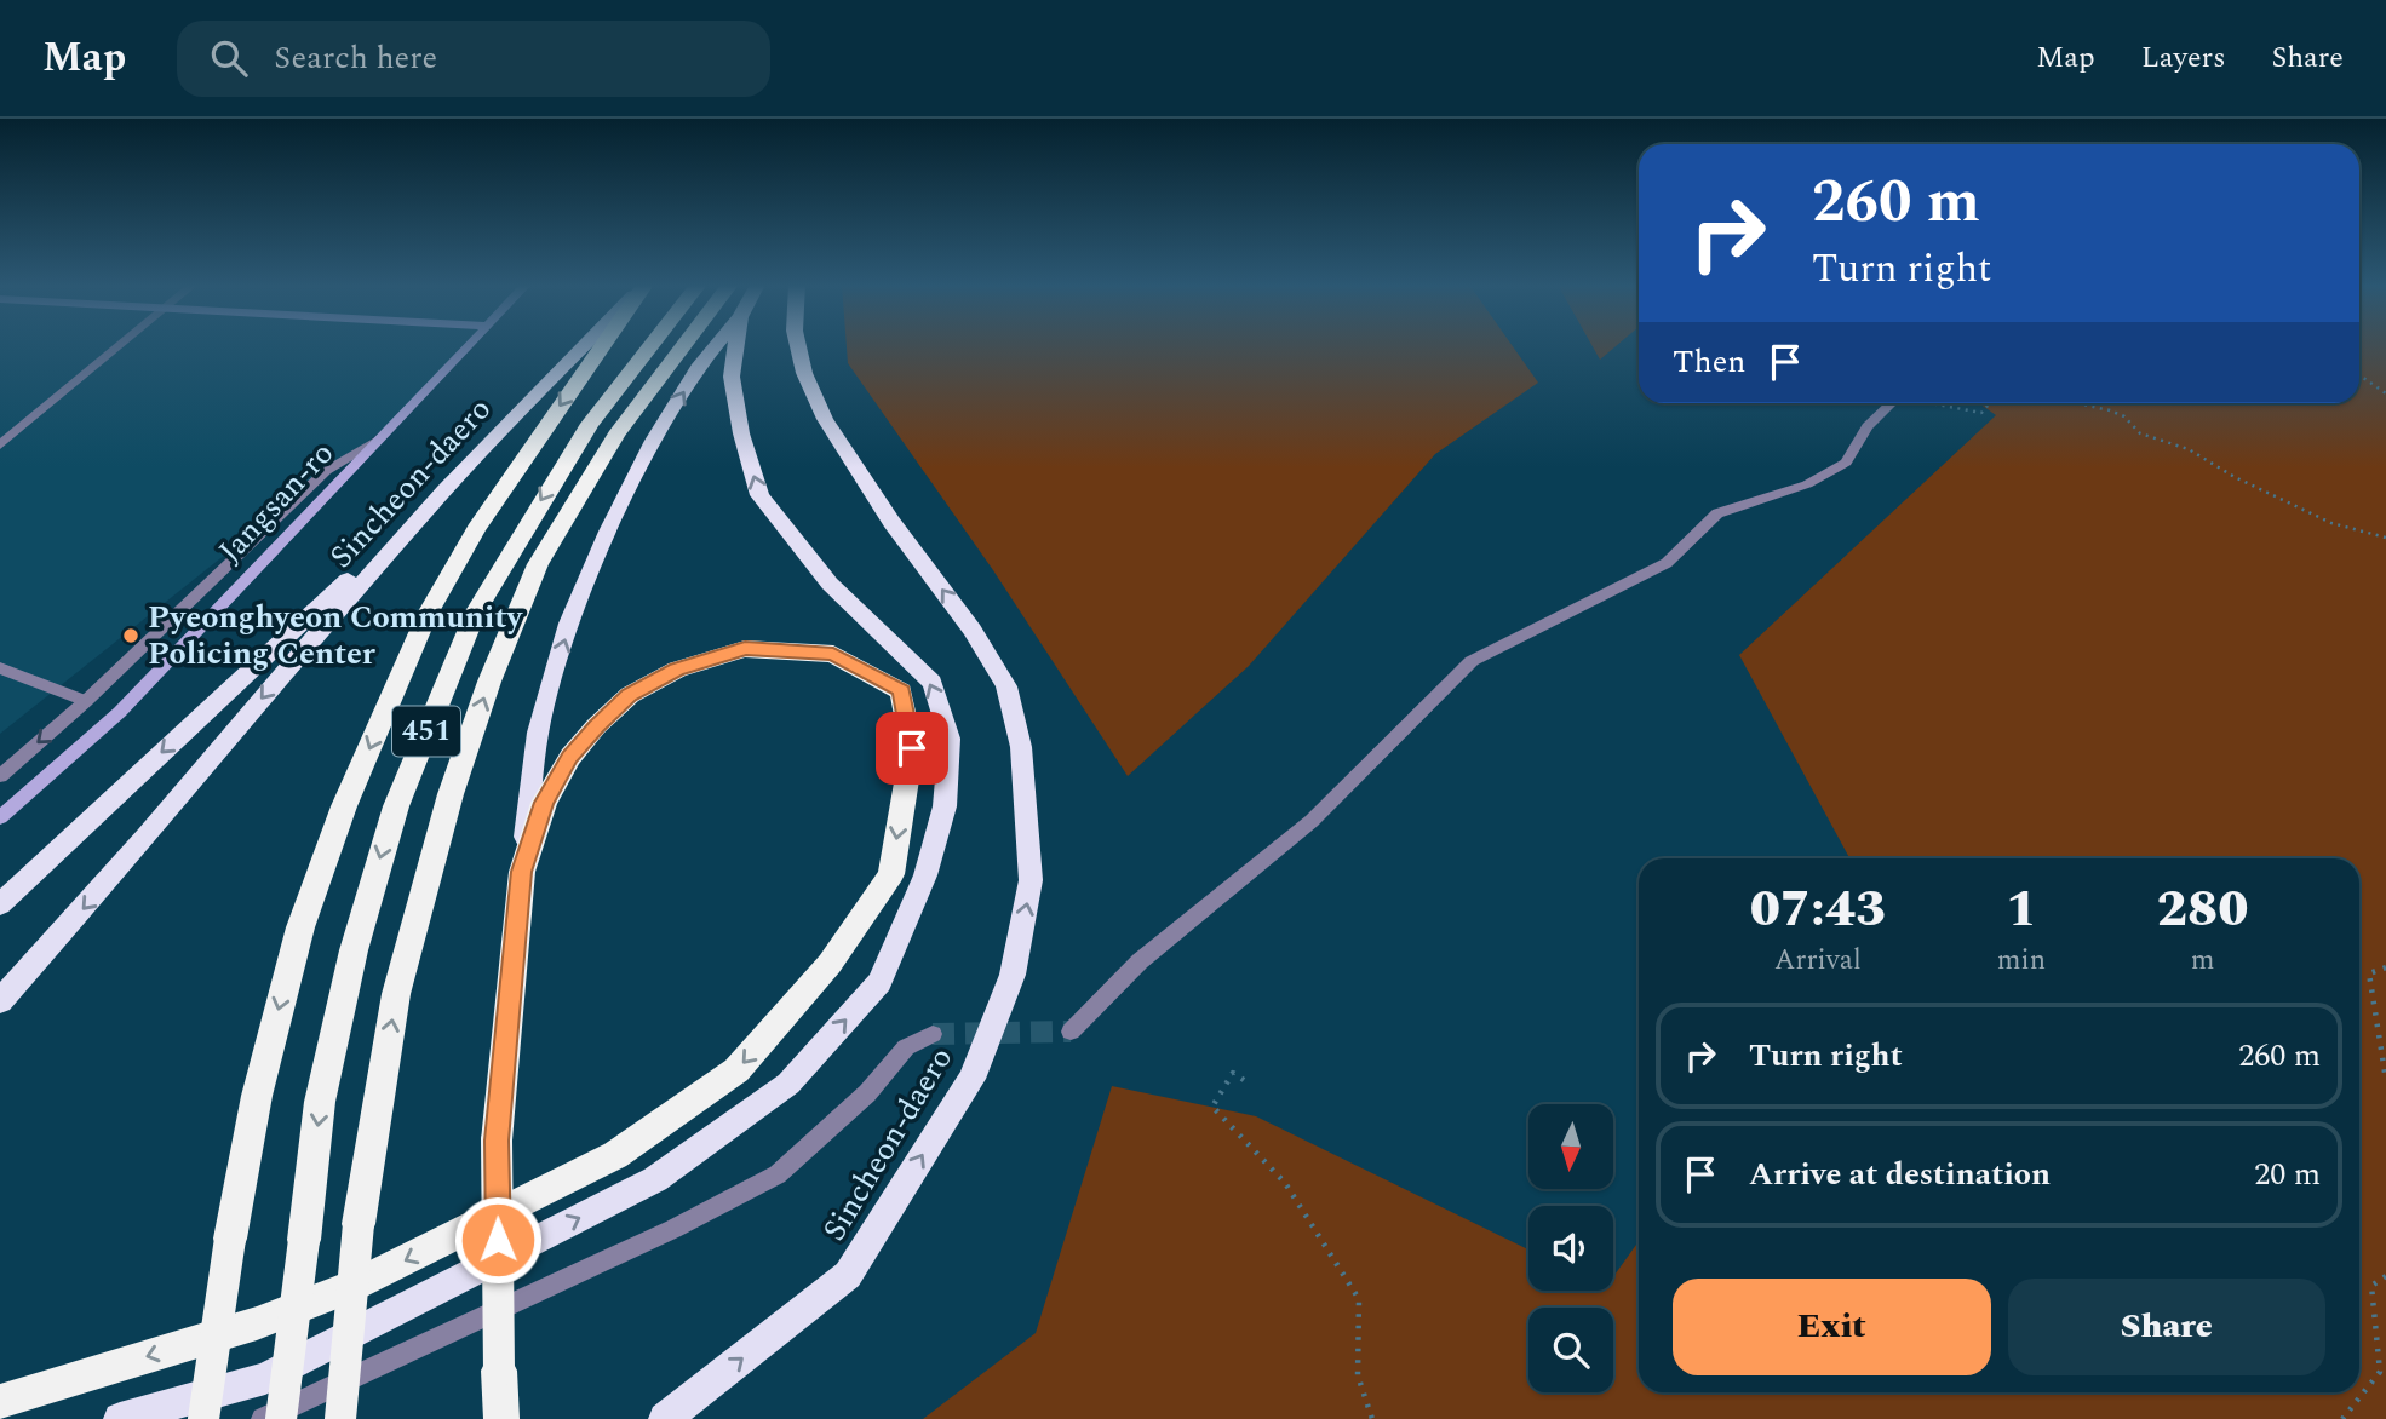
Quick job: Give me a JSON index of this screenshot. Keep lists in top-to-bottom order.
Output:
{
  "streets": {
    "highway": ["Sincheon-daero", "451"],
    "main road": ["Jangsan-ro"]
  },
  "places": ["Pyeonghyeon Community Policing Center"],
  "north": "bottom",
  "page": {
    "header": "Map",
    "search": "Search here",
    "nav": ["Map", "Layers", "Share"],
    "turn": ["260 m", "Turn right"],
    "then": "Then",
    "eta": [
      "07:43",
      "Arrival",
      "1",
      "min",
      "280",
      "m"
    ],
    "list": [
      {
        "name": "Turn right",
        "value": "260 m"
      },
      {
        "name": "Arrive at destination",
        "value": "20 m"
      }
    ],
    "buttons": ["Exit", "Share"]
  }
}
